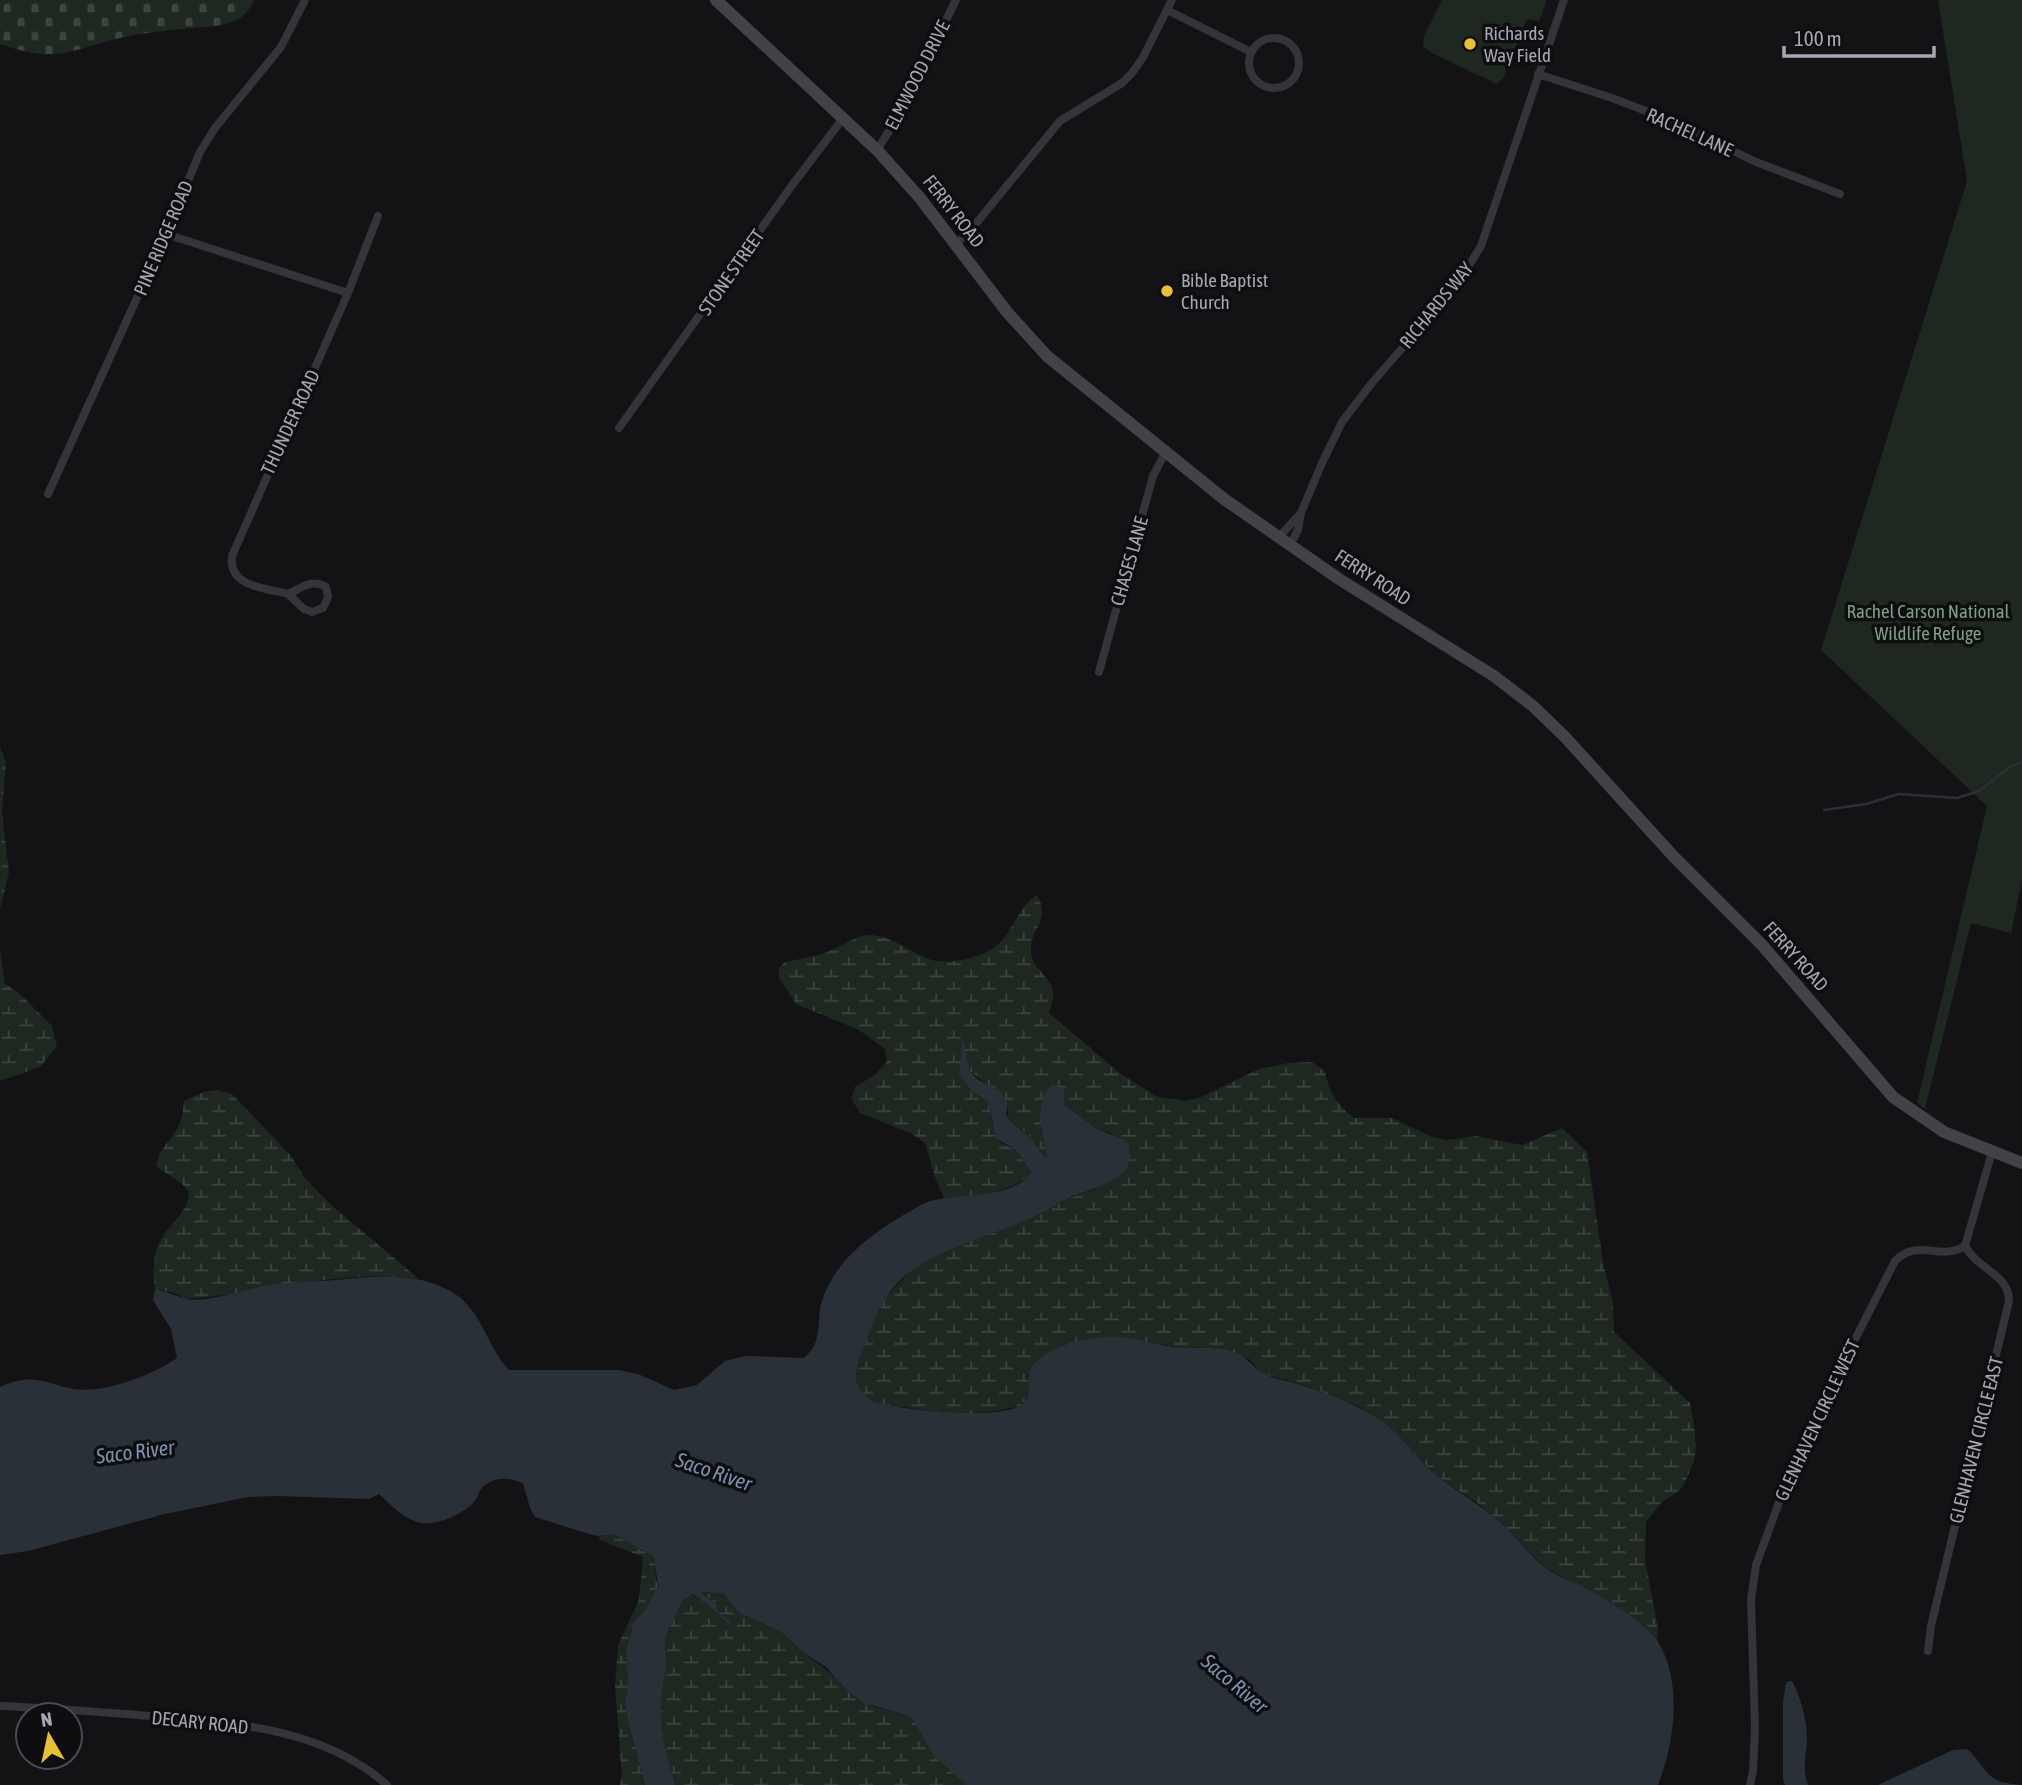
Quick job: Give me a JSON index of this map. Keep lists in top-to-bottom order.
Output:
{
  "streets": {
    "main road": ["FERRY ROAD"],
    "street": [
      "ELMWOOD DRIVE",
      "RACHEL LANE",
      "PINE RIDGE ROAD",
      "STONE STREET",
      "RICHARDS WAY",
      "THUNDER ROAD",
      "CHASES LANE",
      "GLENHAVEN CIRCLE WEST",
      "GLENHAVEN CIRCLE EAST",
      "DECARY ROAD"
    ]
  },
  "crossings": [
    ["ELMWOOD DRIVE", "FERRY ROAD"],
    ["RACHEL LANE", "RICHARDS WAY"],
    ["FERRY ROAD", "STONE STREET"],
    ["FERRY ROAD", "RICHARDS WAY"],
    ["FERRY ROAD", "CHASES LANE"],
    ["GLENHAVEN CIRCLE WEST", "GLENHAVEN CIRCLE EAST"]
  ],
  "water": ["Saco River"],
  "parks": ["Rachel Carson National Wildlife Refuge"],
  "places": ["Richards Way Field", "Bible Baptist Church"],
  "scale_bar": "100 m",
  "north": "top"
}
